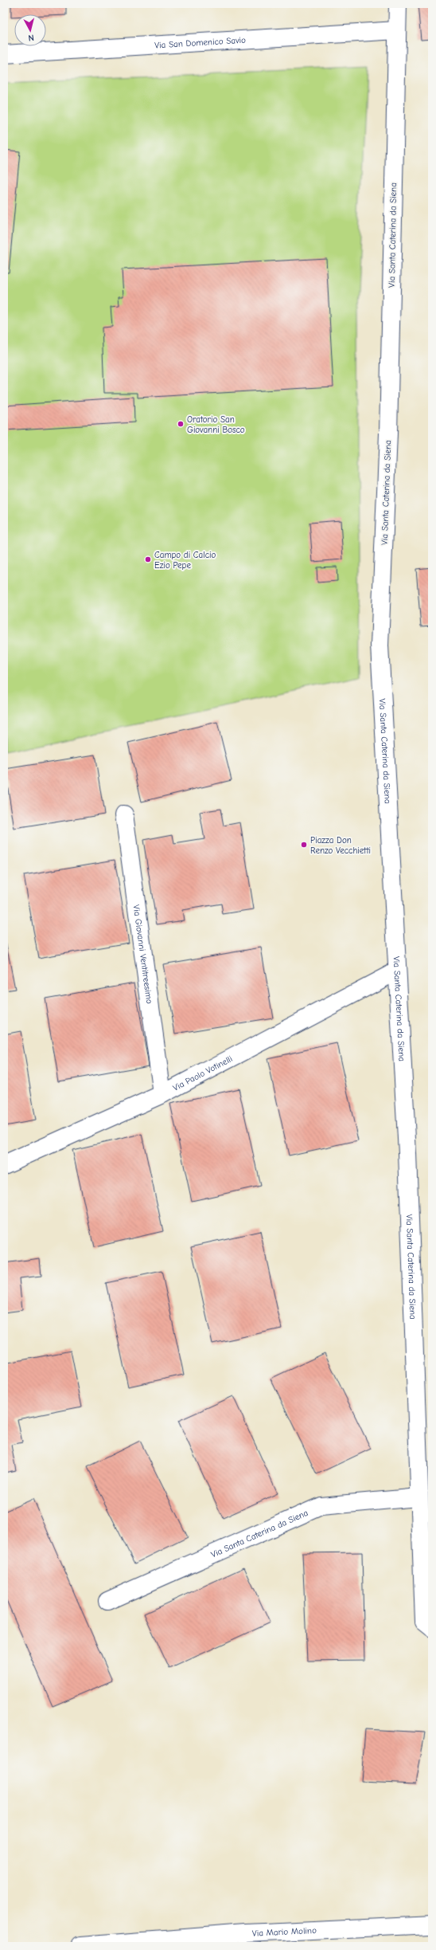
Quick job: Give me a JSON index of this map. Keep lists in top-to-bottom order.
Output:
{
  "streets": {
    "street": [
      "Via San Domenico Savio",
      "Via Santa Caterina da Siena",
      "Via Giovanni Ventitreesimo",
      "Via Paolo Votinelli",
      "Via Mario Molino"
    ]
  },
  "crossings": [
    ["Via San Domenico Savio", "Via Santa Caterina da Siena"],
    ["Via Santa Caterina da Siena", "Via Paolo Votinelli"],
    ["Via Giovanni Ventitreesimo", "Via Paolo Votinelli"]
  ],
  "places": ["Oratorio San Giovanni Bosco", "Campo di Calcio Ezio Pepe", "Piazza Don Renzo Vecchietti"],
  "north": "bottom"
}
